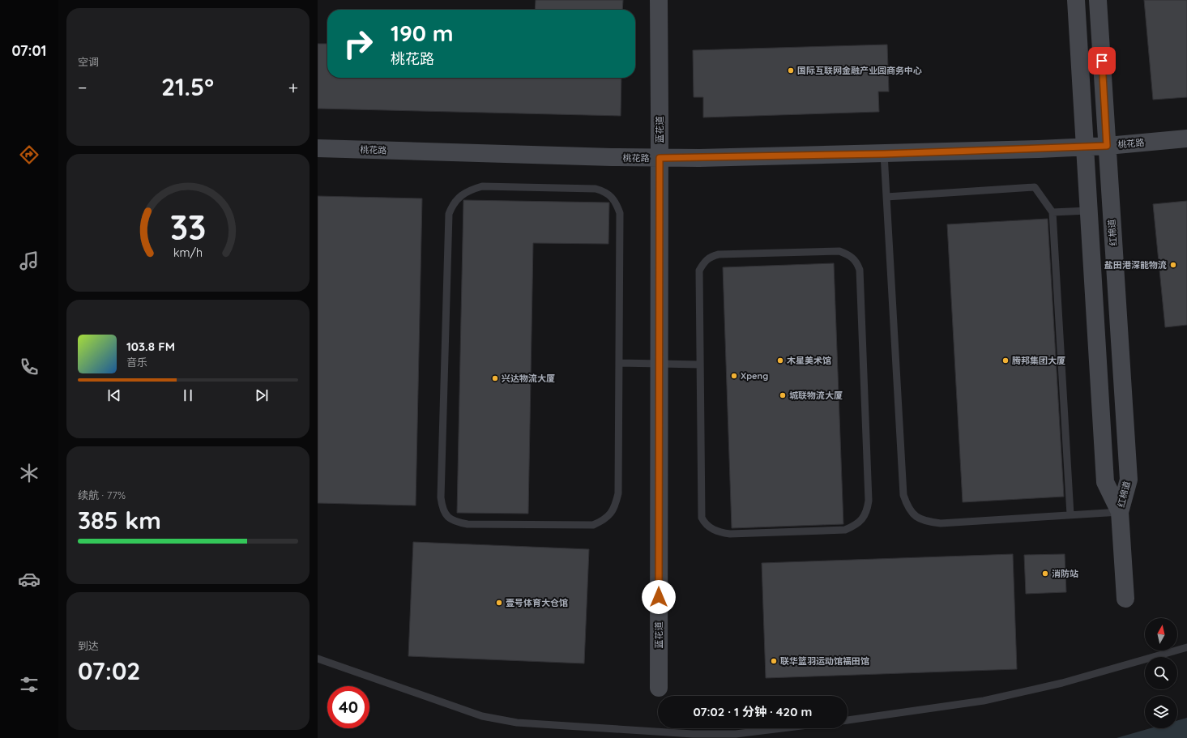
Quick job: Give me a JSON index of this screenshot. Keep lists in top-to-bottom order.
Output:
{
  "streets": {
    "main road": ["蓝花道", "桃花路", "红棉道"]
  },
  "crossings": [
    ["蓝花道", "桃花路"],
    ["桃花路", "红棉道"]
  ],
  "places": [
    "国际互联网金融产业园商务中心",
    "盐田港深能物流",
    "木星美术馆",
    "腾邦集团大厦",
    "Xpeng",
    "兴达物流大厦",
    "城联物流大厦",
    "消防站",
    "壹号体育大仓馆",
    "联华篮羽运动馆福田馆"
  ],
  "north": "top",
  "page": {
    "tabs": "07:01",
    "tile": [
      "空调",
      ["续航 · 77%", "385 km"],
      ["到达", "07:02"]
    ],
    "turn": ["190 m", "桃花路"],
    "heat": ["−", "21.5°", "+"],
    "song": ["103.8 FM", "音乐"],
    "limit": "40",
    "trip": "07:02 · 1 分钟 · 420 m",
    "gauge": ["33", "km/h"]
  }
}
